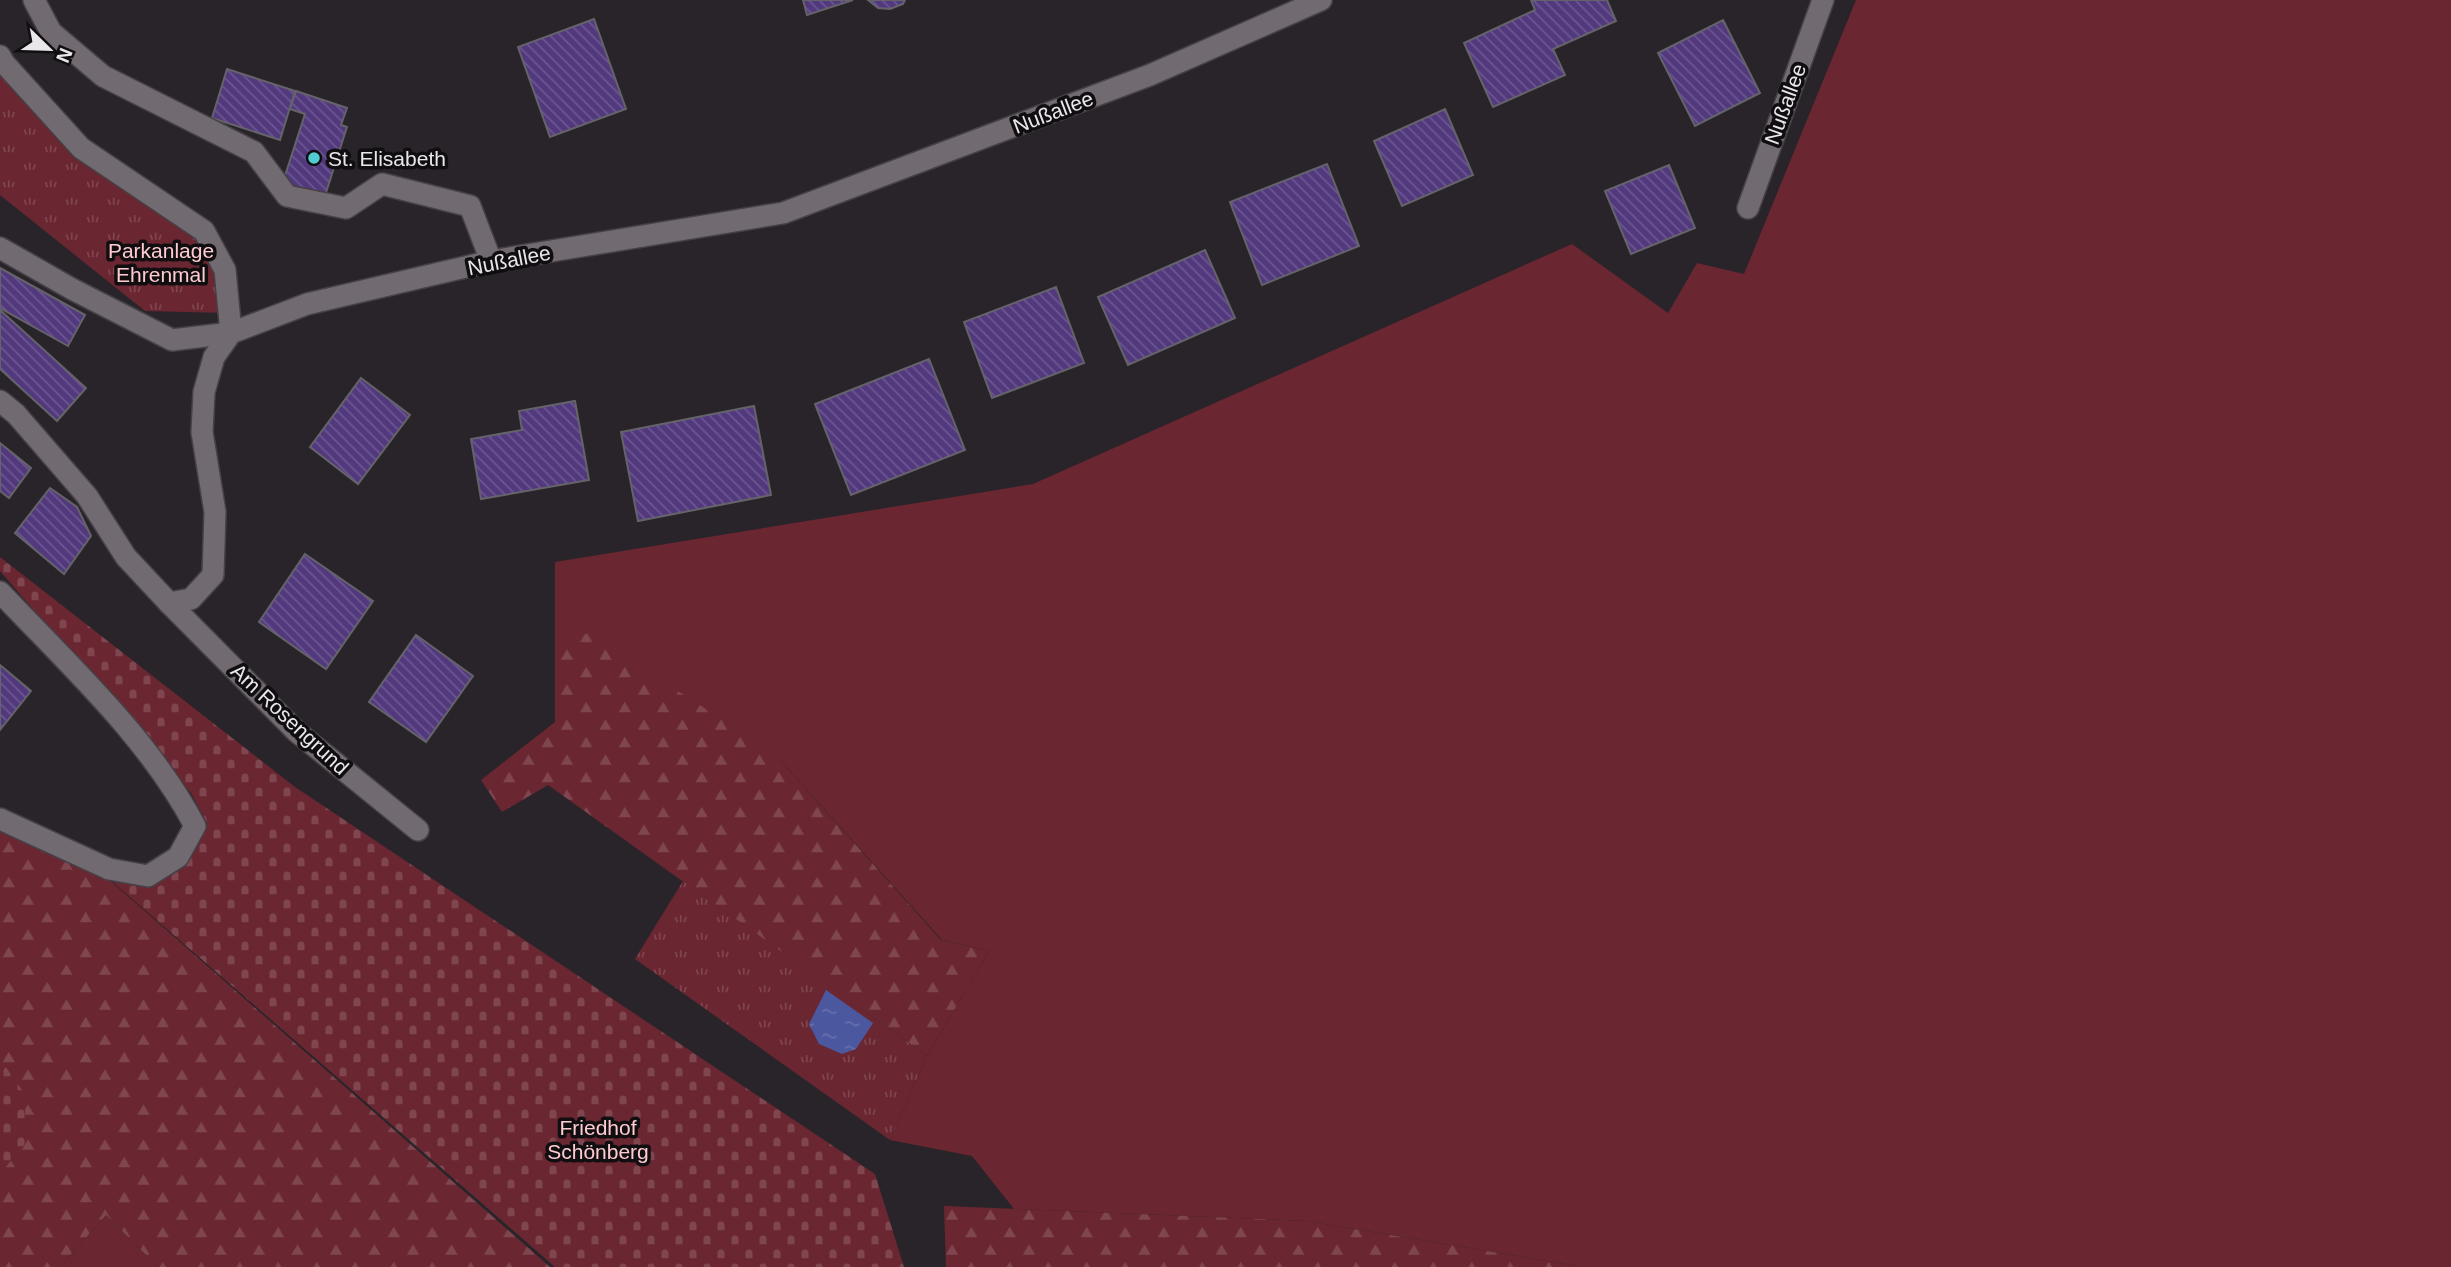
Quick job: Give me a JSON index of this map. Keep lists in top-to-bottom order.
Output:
{
  "streets": {
    "street": ["Nußallee", "Am Rosengrund"]
  },
  "parks": ["Parkanlage Ehrenmal", "Friedhof Schönberg"],
  "places": ["St. Elisabeth"],
  "north": "bottom right"
}
